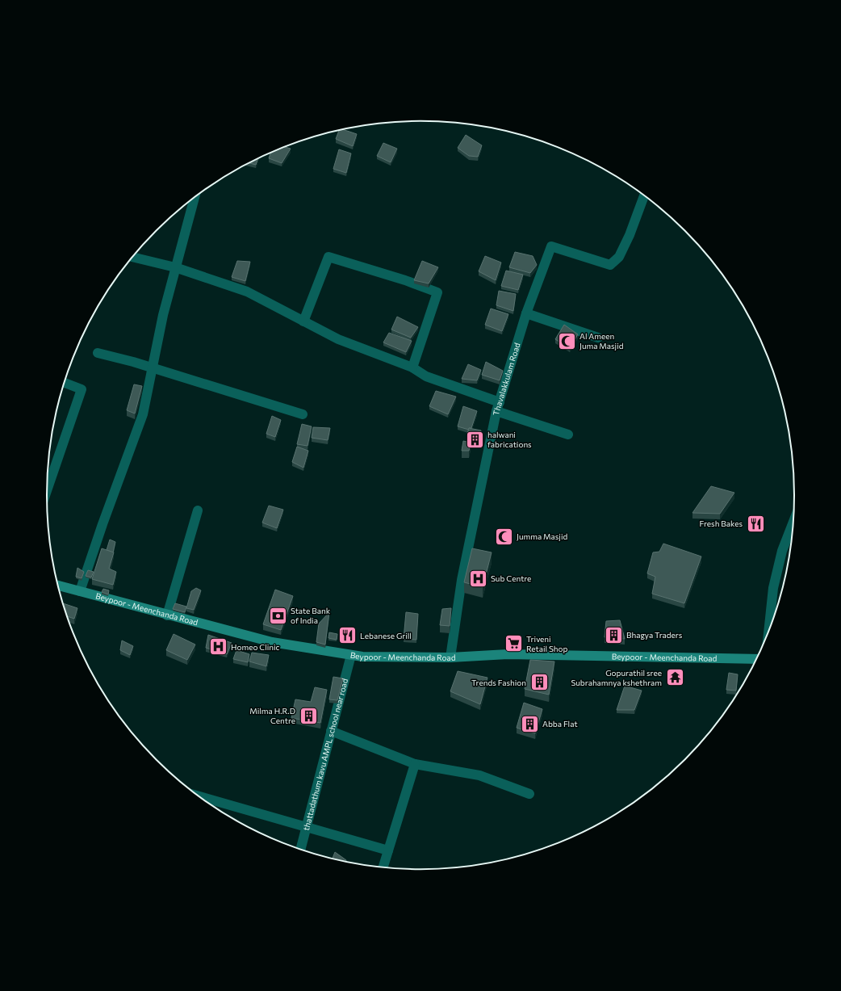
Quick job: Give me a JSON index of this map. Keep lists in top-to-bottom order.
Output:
{
  "streets": {
    "main road": ["Beypoor - Meenchanda Road"],
    "street": ["Thavalakkulam Road", "thattadathum kavu AMPL school near road"]
  },
  "crossings": [
    ["Thavalakkulam Road", "Beypoor - Meenchanda Road"],
    ["Beypoor - Meenchanda Road", "thattadathum kavu AMPL school near road"]
  ],
  "places": {
    "mosque": ["Al Ameen Juma Masjid", "Jumma Masjid"],
    "building": [
      "halwani fabrications",
      "Bhagya Traders",
      "Trends Fashion",
      "Milma H.R.D Centre",
      "Abba Flat"
    ],
    "restaurant": ["Fresh Bakes", "Lebanese Grill"],
    "hospital": ["Sub Centre", "Homeo Clinic"],
    "bank": ["State Bank of India"],
    "supermarket": ["Triveni Retail Shop"],
    "temple": ["Gopurathil sree Subrahamnya kshethram"]
  }
}
